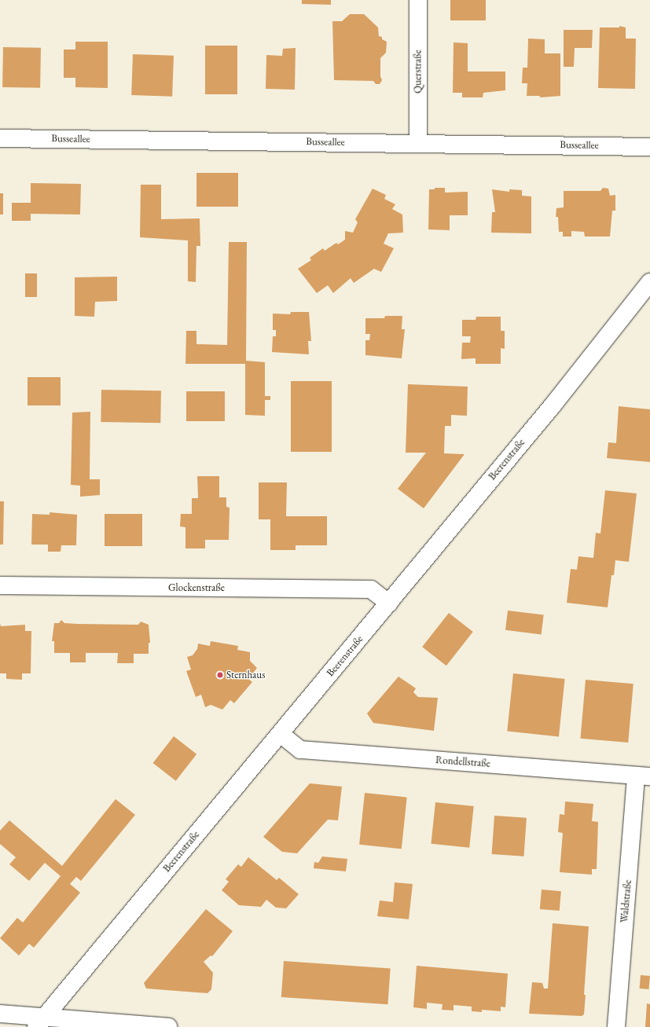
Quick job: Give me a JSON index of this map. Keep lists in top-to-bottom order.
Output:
{
  "streets": {
    "street": [
      "Querstraße",
      "Busseallee",
      "Beerenstraße",
      "Glockenstraße",
      "Rondellstraße",
      "Waldstraße"
    ]
  },
  "crossings": [
    ["Querstraße", "Busseallee"],
    ["Beerenstraße", "Glockenstraße"],
    ["Beerenstraße", "Rondellstraße"],
    ["Rondellstraße", "Waldstraße"]
  ],
  "places": ["Sternhaus"]
}
